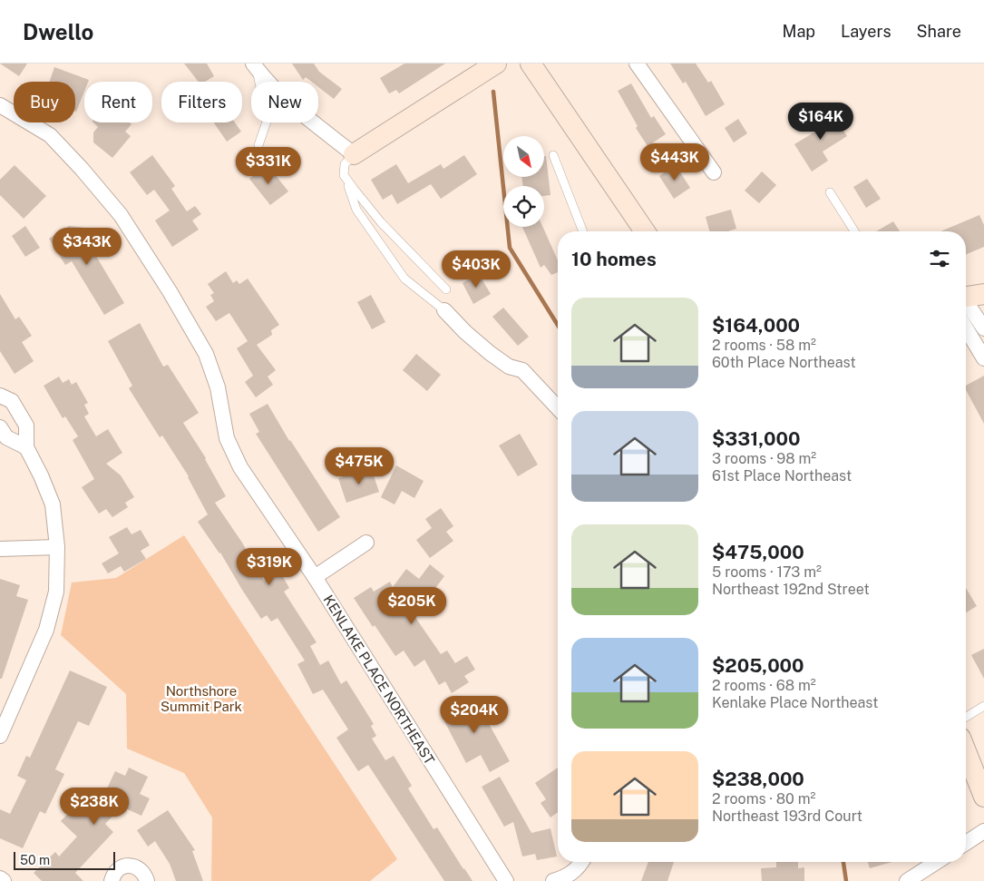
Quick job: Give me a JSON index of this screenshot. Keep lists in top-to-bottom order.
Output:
{
  "streets": {
    "street": ["KENLAKE PLACE NORTHEAST"]
  },
  "parks": ["Northshore Summit Park"],
  "scale_bar": "50 m",
  "north": "bottom right",
  "page": {
    "header": "Dwello",
    "nav": ["Map", "Layers", "Share"],
    "chip": [
      "Buy",
      "Rent",
      "Filters",
      "New"
    ],
    "price": [
      "$164K",
      "$443K",
      "$331K",
      "$343K",
      "$403K",
      "$475K",
      "$319K",
      "$205K",
      "$204K",
      "$238K"
    ],
    "heading": "10 homes",
    "list": [
      {
        "name": "$164,000",
        "note": "2 rooms · 58 m² · 60th Place Northeast"
      },
      {
        "name": "$331,000",
        "note": "3 rooms · 98 m² · 61st Place Northeast"
      },
      {
        "name": "$475,000",
        "note": "5 rooms · 173 m² · Northeast 192nd Street"
      },
      {
        "name": "$205,000",
        "note": "2 rooms · 68 m² · Kenlake Place Northeast"
      },
      {
        "name": "$238,000",
        "note": "2 rooms · 80 m² · Northeast 193rd Court"
      }
    ],
    "scale": "50 m"
  }
}
